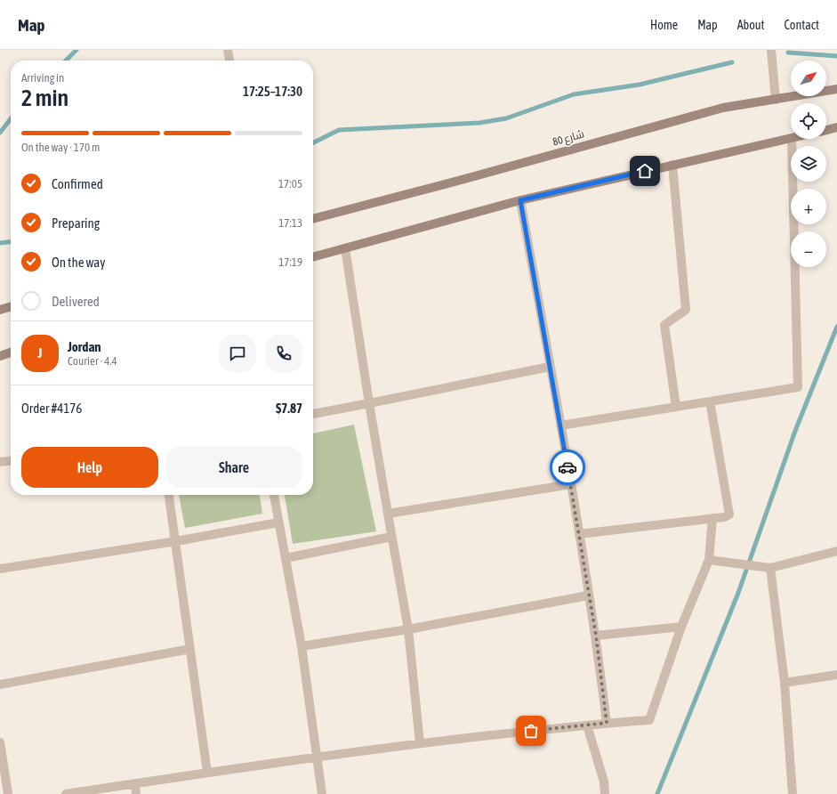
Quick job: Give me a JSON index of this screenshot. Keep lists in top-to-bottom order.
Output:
{
  "streets": {
    "main road": ["شارع 80"]
  },
  "north": "top right",
  "page": {
    "header": "Map",
    "nav": [
      "Home",
      "Map",
      "About",
      "Contact"
    ],
    "map_buttons": ["+", "−"],
    "heading": ["2 min", "Arriving in", "17:25–17:30"],
    "panel": [
      "Jordan",
      "Courier · 4.4",
      "Order #4176",
      "$7.87"
    ],
    "bar": "On the way · 170 m",
    "list": [
      ["Confirmed", "17:05"],
      ["Preparing", "17:13"],
      ["On the way", "17:19"],
      "Delivered"
    ],
    "round": "J",
    "buttons": ["Help", "Share"]
  }
}
